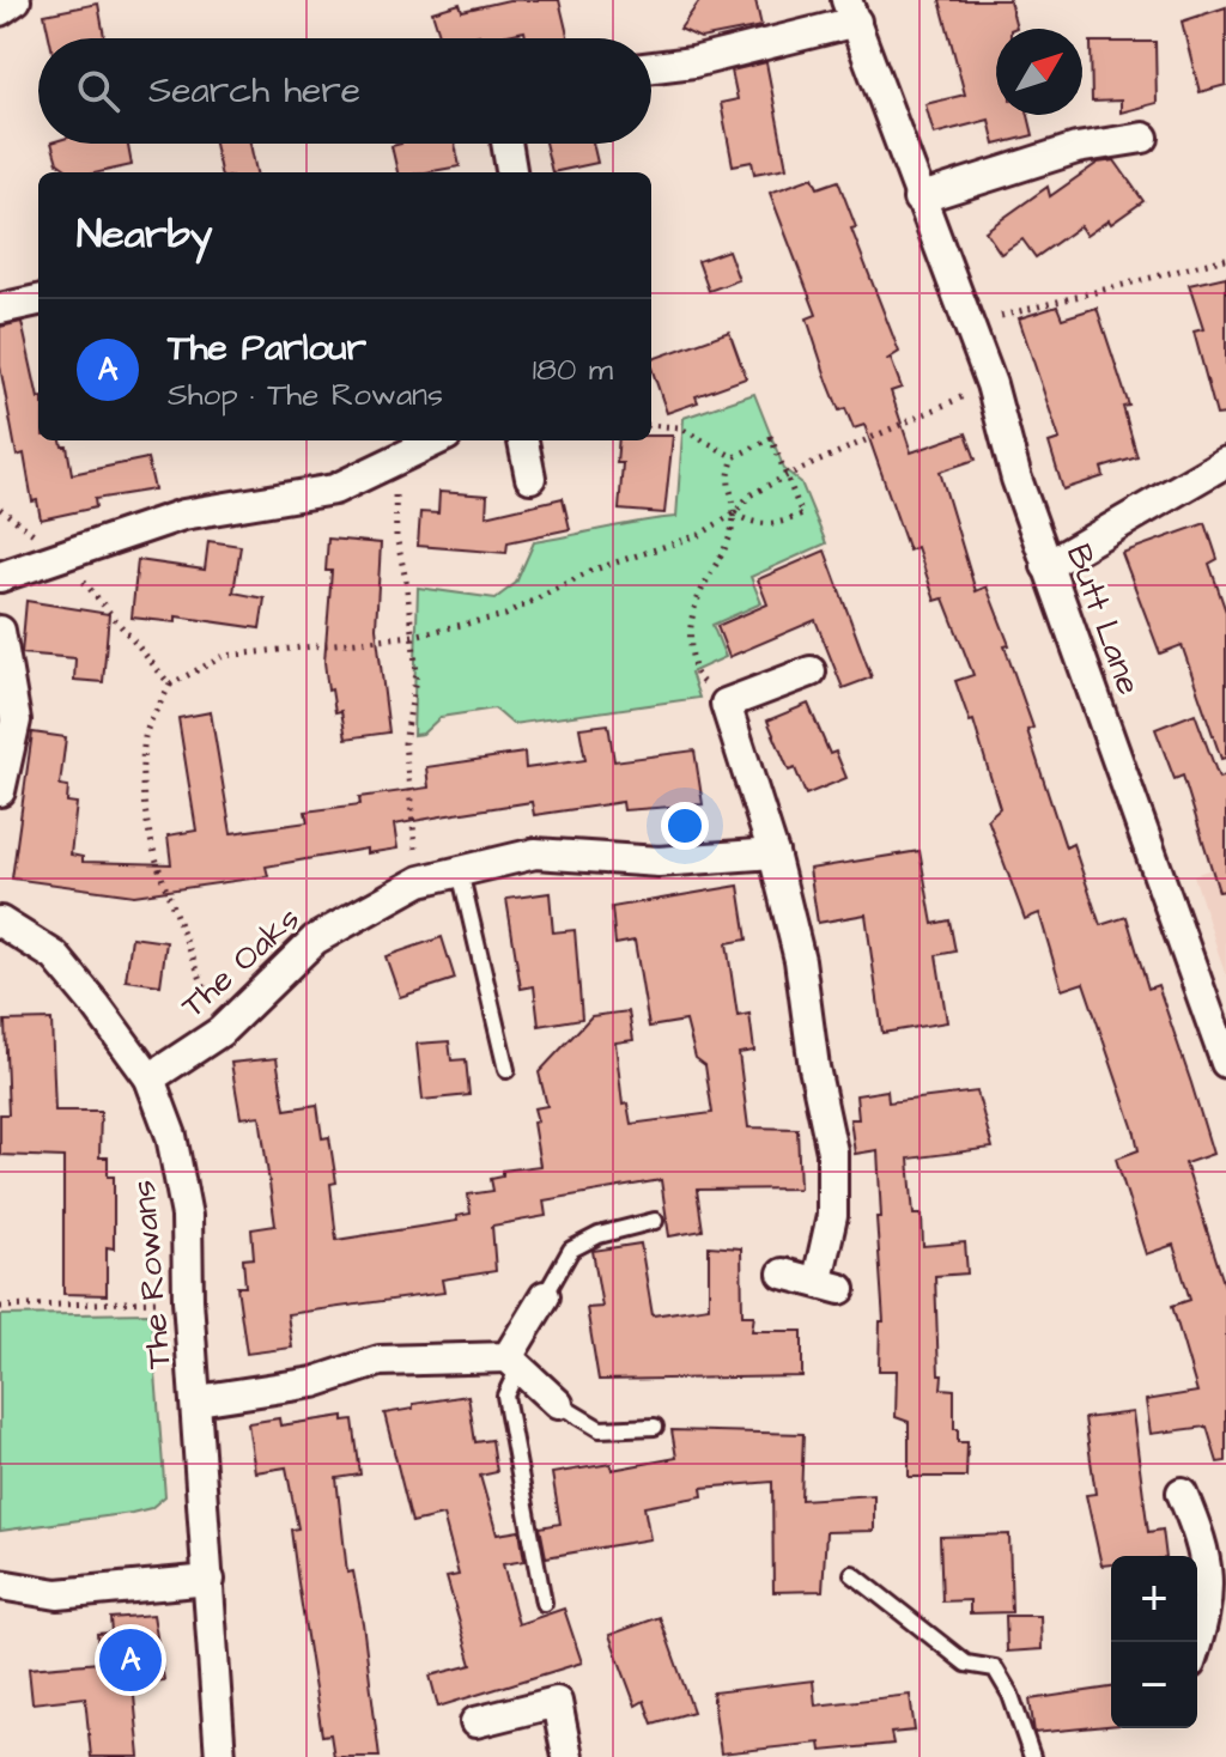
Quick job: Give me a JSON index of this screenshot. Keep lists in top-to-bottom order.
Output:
{
  "streets": {
    "street": ["Butt Lane", "The Oaks", "The Rowans"]
  },
  "crossings": [
    ["The Oaks", "The Rowans"]
  ],
  "north": "top right",
  "page": {
    "search": "Search here",
    "heading": "Nearby",
    "list": [
      {
        "mark": "A",
        "name": "The Parlour",
        "note": "Shop · The Rowans",
        "value": "180 m"
      }
    ],
    "map_buttons": ["+", "−"],
    "pins": "A"
  }
}
